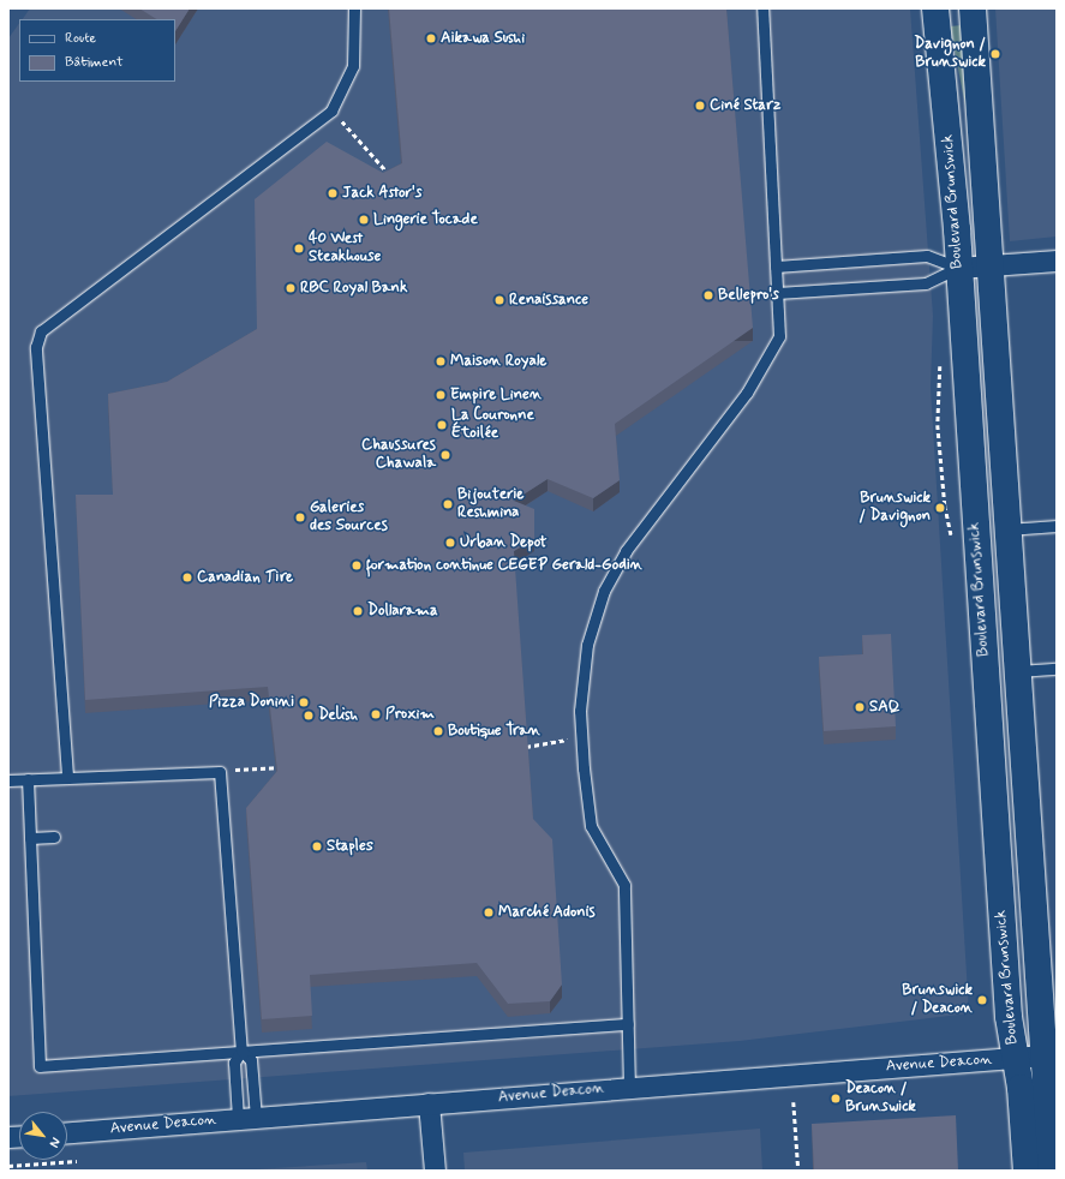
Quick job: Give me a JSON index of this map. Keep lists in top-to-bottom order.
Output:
{
  "streets": {
    "street": ["Boulevard Brunswick", "Avenue Deacon"]
  },
  "crossings": [
    ["Boulevard Brunswick", "Avenue Deacon"]
  ],
  "places": [
    "Aikawa Sushi",
    "Davignon / Brunswick",
    "Ciné Starz",
    "Jack Astor's",
    "Lingerie Tocade",
    "40 West Steakhouse",
    "RBC Royal Bank",
    "Bellepro's",
    "Renaissance",
    "Maison Royale",
    "Empire Linen",
    "La Couronne Étoilée",
    "Chaussures Chawala",
    "Bijouterie Reshmina",
    "Brunswick / Davignon",
    "Galeries des Sources",
    "Urban Depot",
    "formation continue CEGEP Gerald-Godin",
    "Canadian Tire",
    "Dollarama",
    "Pizza Donini",
    "SAQ",
    "Proxim",
    "Delish",
    "Boutique Tran",
    "Staples",
    "Marché Adonis",
    "Brunswick / Deacon",
    "Deacon / Brunswick"
  ],
  "legend": ["Route", "Bâtiment"],
  "north": "bottom right"
}
